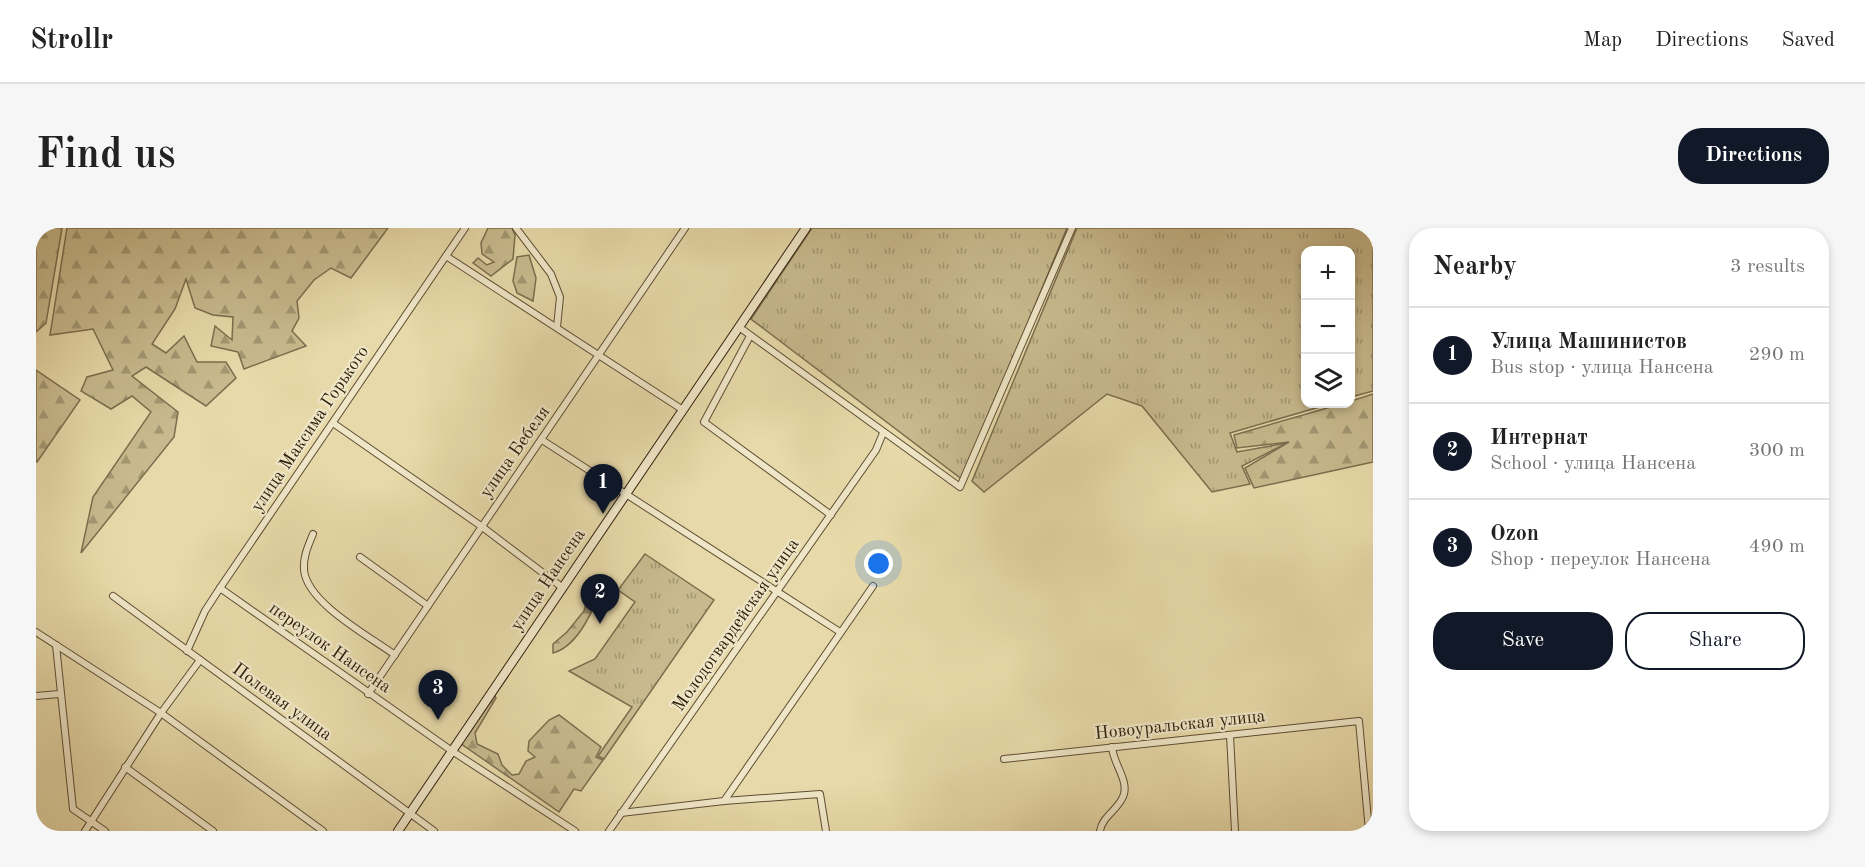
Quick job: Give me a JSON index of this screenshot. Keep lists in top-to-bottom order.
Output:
{
  "streets": {
    "main road": ["улица Нансена"],
    "street": [
      "улица Максима Горького",
      "улица Бебеля",
      "Молодогвардейская улица",
      "переулок Нансена",
      "Полевая улица",
      "Новоуральская улица"
    ]
  },
  "crossings": [
    ["улица Максима Горького", "переулок Нансена"],
    ["улица Максима Горького", "Полевая улица"],
    ["улица Бебеля", "переулок Нансена"],
    ["улица Нансена", "переулок Нансена"],
    ["улица Нансена", "Полевая улица"]
  ],
  "page": {
    "header": "Strollr",
    "nav": ["Map", "Directions", "Saved"],
    "buttons": [
      "Directions",
      ["Save", "Share"]
    ],
    "title": "Find us",
    "heading": ["Nearby", "3 results"],
    "map_buttons": ["+", "−"],
    "list": [
      {
        "mark": "1",
        "name": "Улица Машинистов",
        "note": "Bus stop · улица Нансена",
        "value": "290 m"
      },
      {
        "mark": "2",
        "name": "Интернат",
        "note": "School · улица Нансена",
        "value": "300 m"
      },
      {
        "mark": "3",
        "name": "Ozon",
        "note": "Shop · переулок Нансена",
        "value": "490 m"
      }
    ],
    "pins": ["1", "2", "3"]
  }
}
